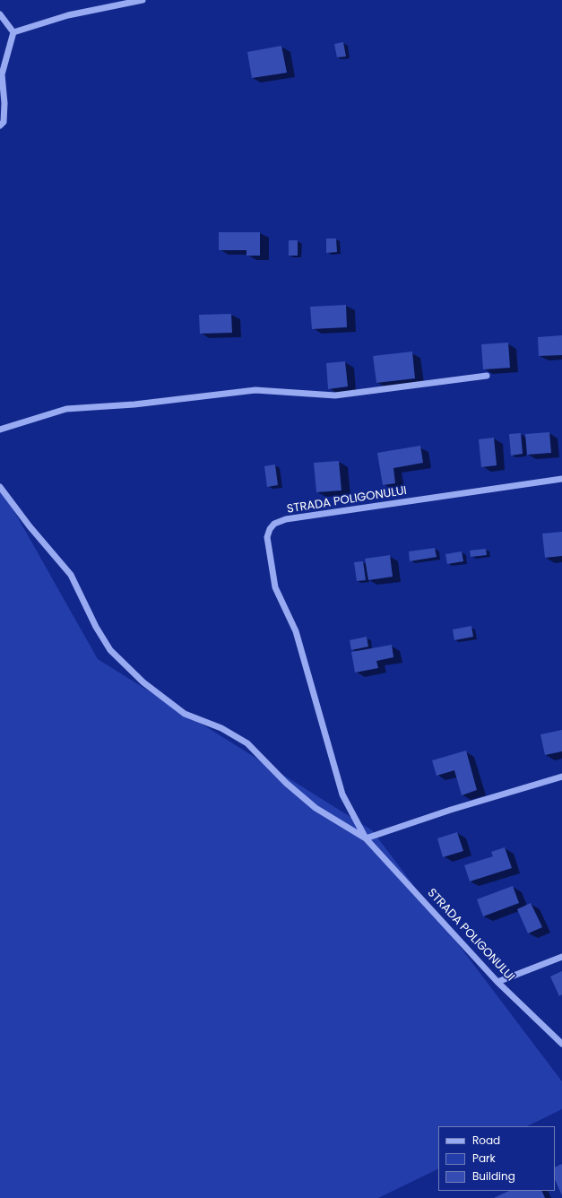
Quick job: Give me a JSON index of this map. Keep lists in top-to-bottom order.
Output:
{
  "streets": {
    "street": ["STRADA POLIGONULUI"]
  },
  "legend": ["Road", "Park", "Building"]
}
